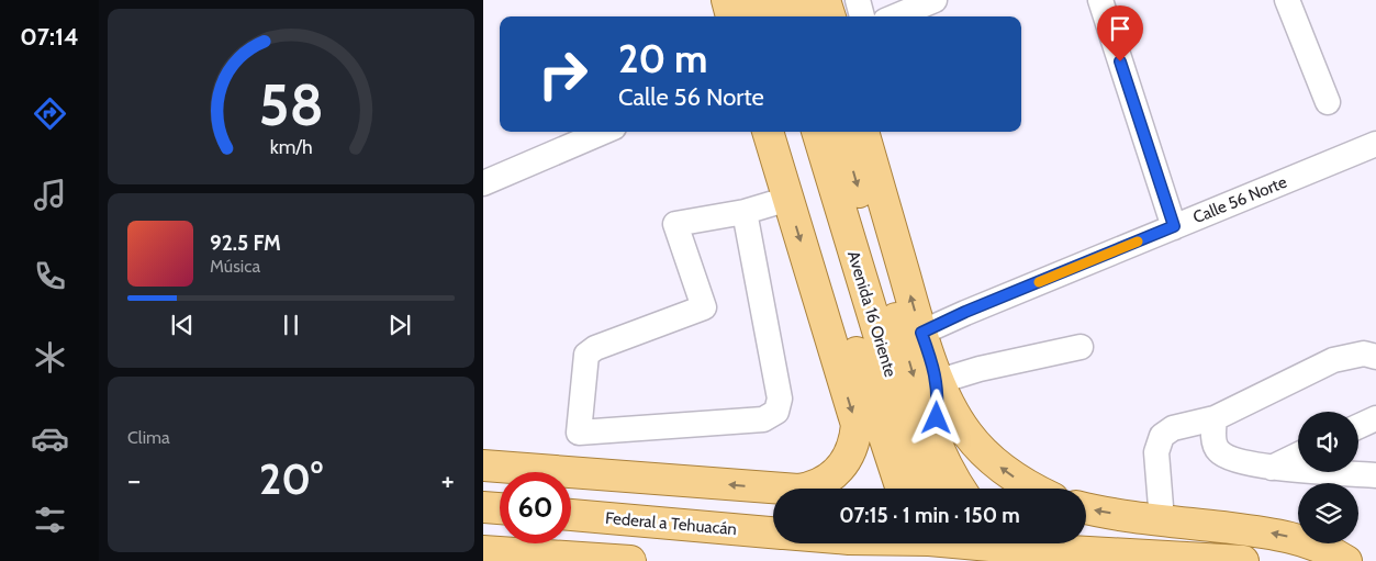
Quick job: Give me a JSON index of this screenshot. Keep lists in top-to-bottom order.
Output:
{
  "streets": {
    "main road": ["Avenida 16 Oriente", "Federal a Tehuacán"],
    "street": ["Calle 56 Norte"]
  },
  "page": {
    "tabs": "07:14",
    "turn": ["20 m", "Calle 56 Norte"],
    "song": ["92.5 FM", "Música"],
    "tile": "Clima",
    "heat": ["−", "20°", "+"],
    "limit": "60",
    "trip": "07:15 · 1 min · 150 m",
    "gauge": ["58", "km/h"]
  }
}
